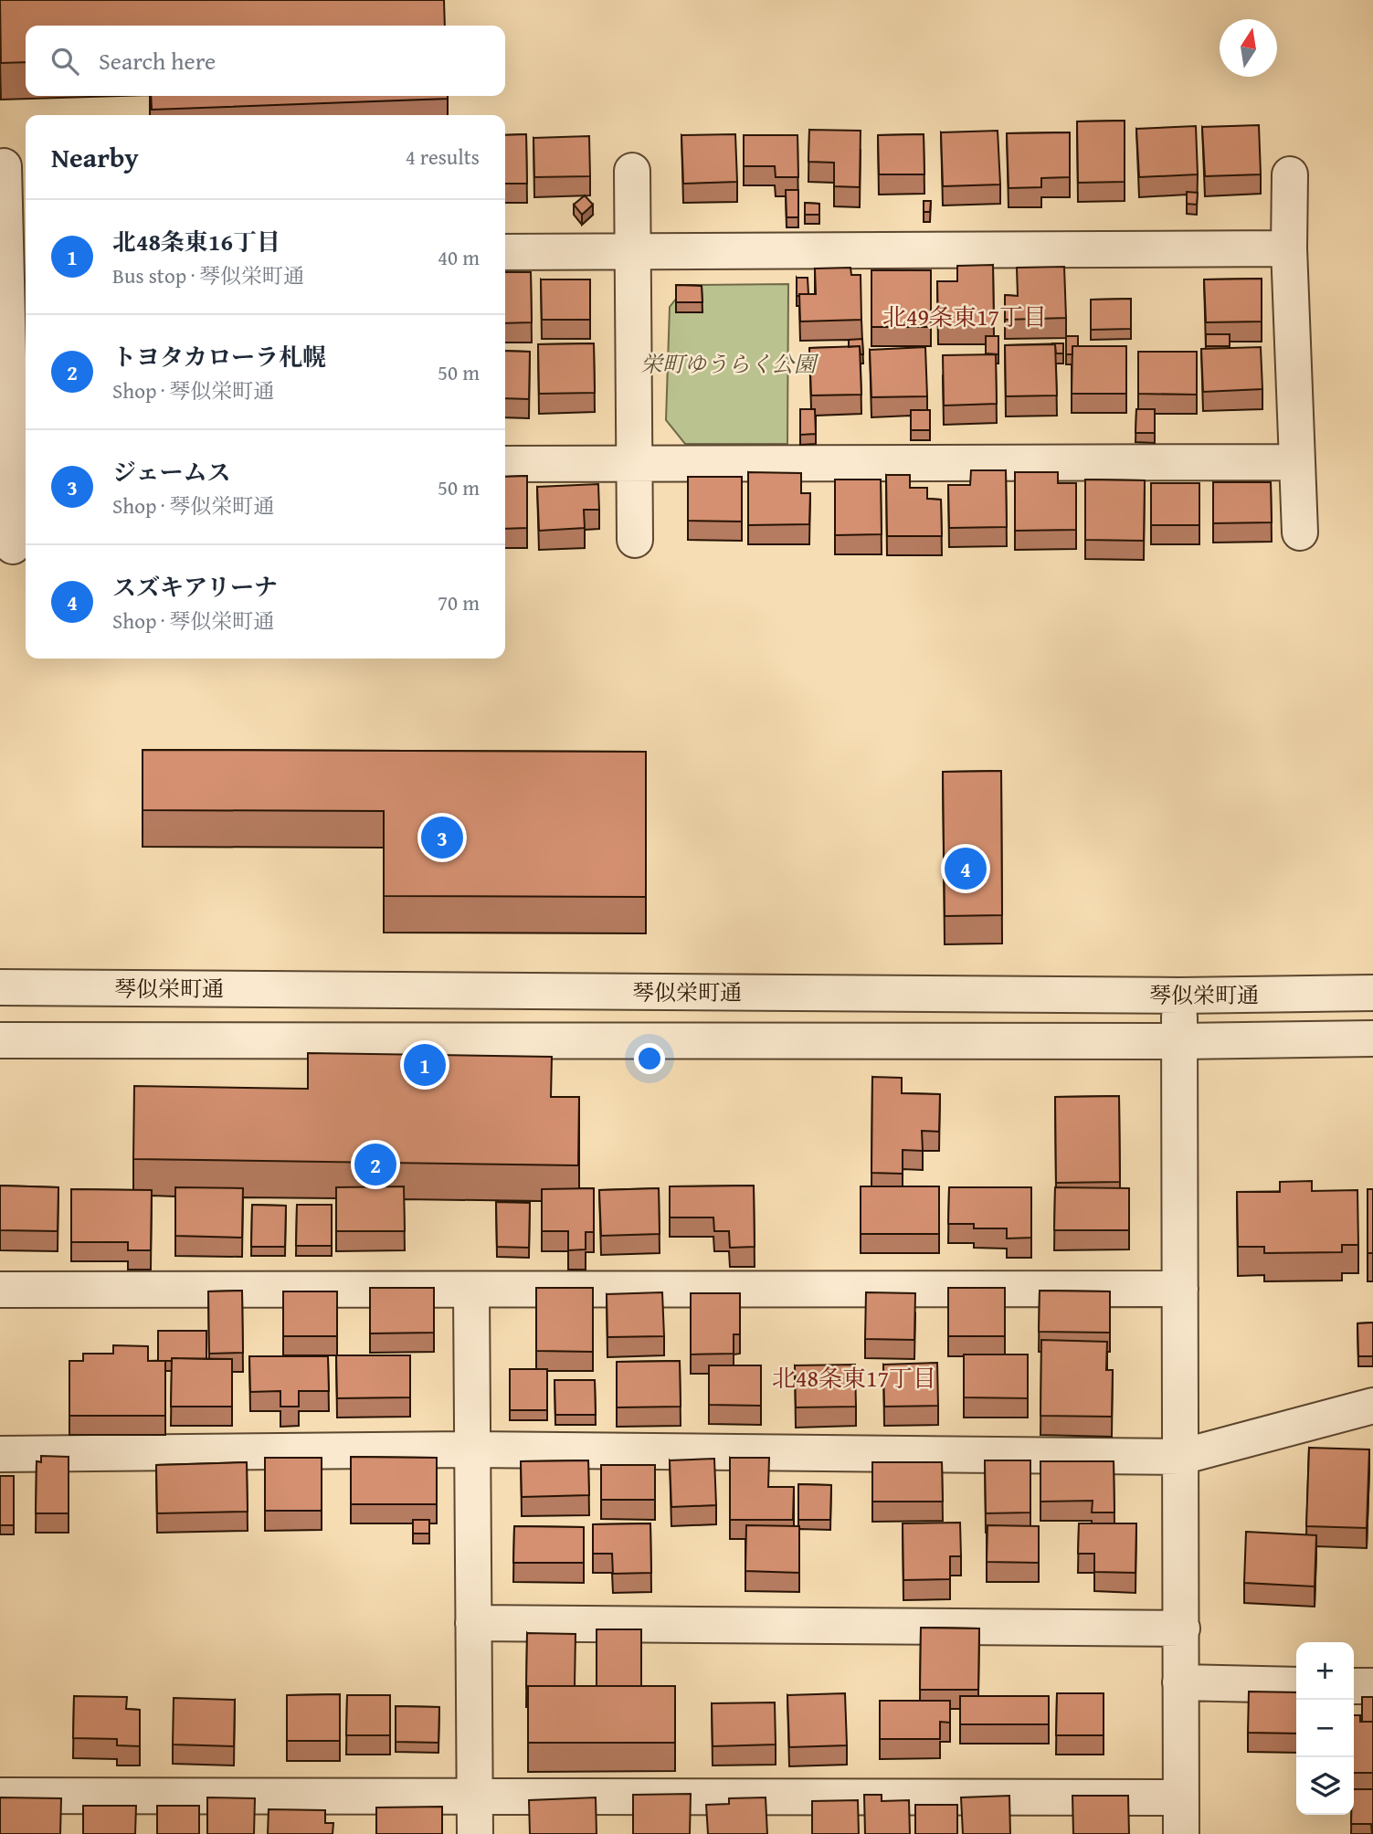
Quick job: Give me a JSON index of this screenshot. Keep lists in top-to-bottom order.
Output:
{
  "streets": {
    "street": ["琴似栄町通"]
  },
  "districts": ["北49条東17丁目", "北48条東17丁目"],
  "parks": ["栄町ゆうらく公園"],
  "north": "top",
  "page": {
    "search": "Search here",
    "heading": ["Nearby", "4 results"],
    "list": [
      {
        "mark": "1",
        "name": "北48条東16丁目",
        "note": "Bus stop · 琴似栄町通",
        "value": "40 m"
      },
      {
        "mark": "2",
        "name": "トヨタカローラ札幌",
        "note": "Shop · 琴似栄町通",
        "value": "50 m"
      },
      {
        "mark": "3",
        "name": "ジェームス",
        "note": "Shop · 琴似栄町通",
        "value": "50 m"
      },
      {
        "mark": "4",
        "name": "スズキアリーナ",
        "note": "Shop · 琴似栄町通",
        "value": "70 m"
      }
    ],
    "pins": [
      "3",
      "4",
      "1",
      "2"
    ],
    "map_buttons": ["+", "−"]
  }
}
